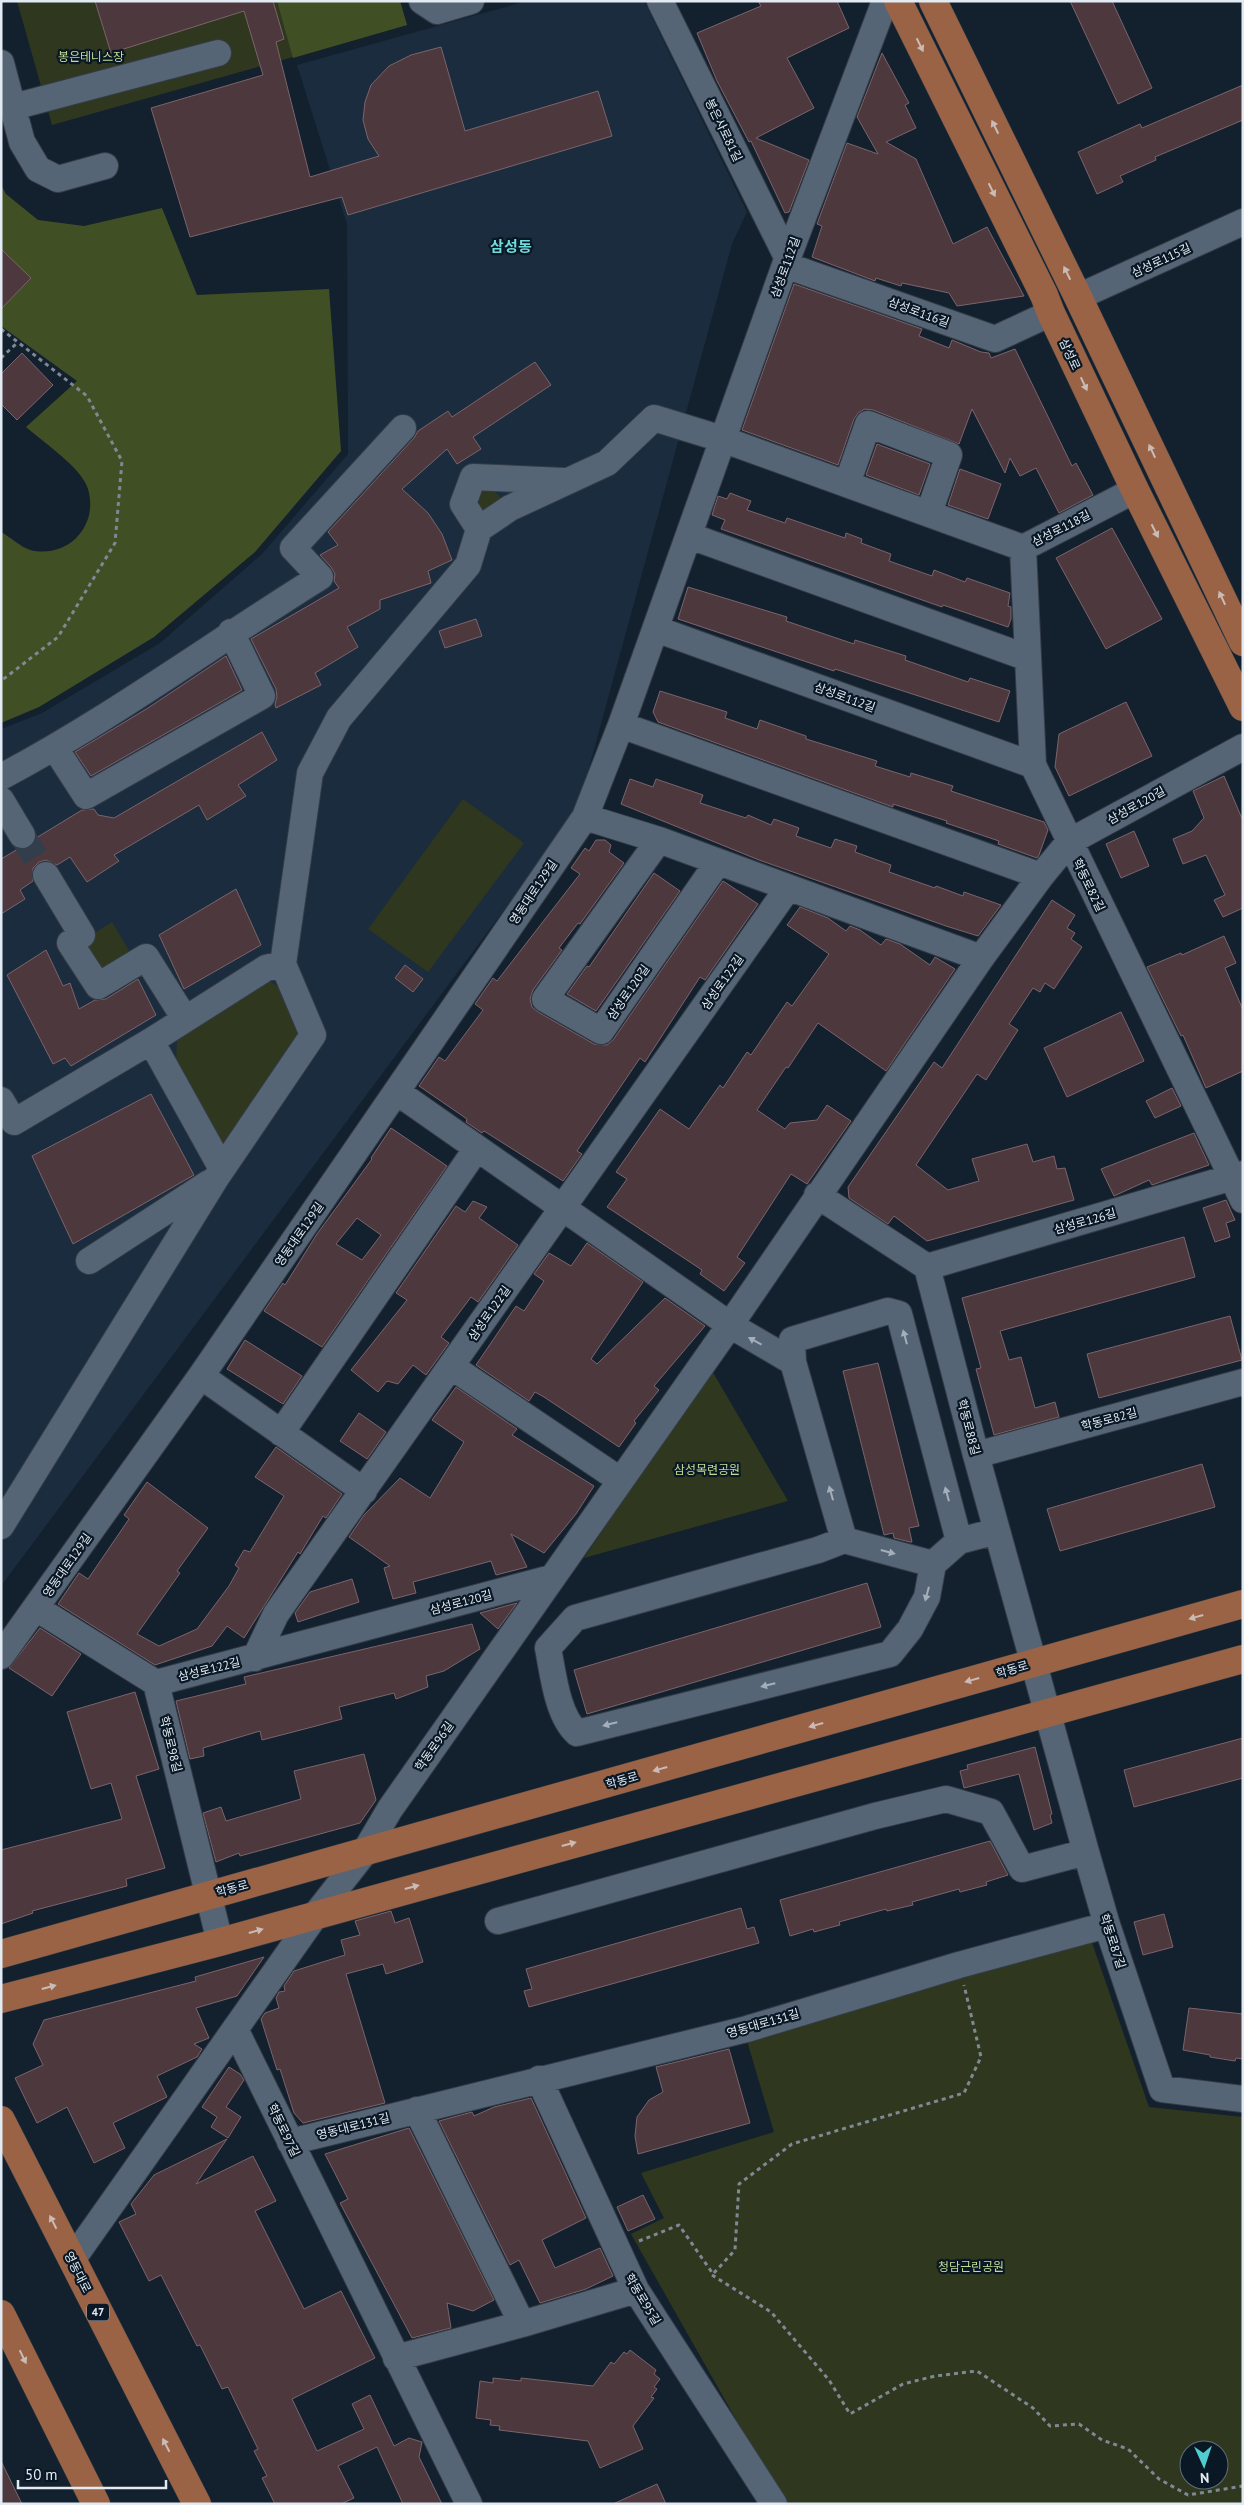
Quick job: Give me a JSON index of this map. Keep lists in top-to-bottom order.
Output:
{
  "streets": {
    "main road": [
      "삼성로",
      "학동로",
      "영동대로",
      "47"
    ],
    "street": [
      "봉은사로81길",
      "삼성로115길",
      "삼성로112길",
      "삼성로116길",
      "삼성로118길",
      "삼성로120길",
      "학동로82길",
      "영동대로129길",
      "삼성로122길",
      "삼성로126길",
      "학동로88길",
      "학동로98길",
      "학동로96길",
      "학동로87길",
      "영동대로131길",
      "학동로97길",
      "학동로95길"
    ]
  },
  "crossings": [
    ["봉은사로81길", "삼성로112길"],
    ["봉은사로81길", "삼성로116길"],
    ["삼성로112길", "삼성로116길"],
    ["삼성로112길", "삼성로118길"],
    ["삼성로112길", "학동로82길"],
    ["삼성로112길", "영동대로129길"],
    ["삼성로116길", "삼성로"],
    ["삼성로", "삼성로118길"],
    ["삼성로118길", "학동로82길"],
    ["삼성로120길", "학동로82길"],
    ["삼성로120길", "삼성로122길"],
    ["삼성로120길", "학동로96길"],
    ["학동로82길", "삼성로126길"],
    ["학동로82길", "학동로88길"],
    ["삼성로122길", "학동로98길"],
    ["삼성로126길", "학동로88길"],
    ["학동로88길", "학동로"],
    ["학동로88길", "학동로87길"],
    ["학동로", "학동로98길"],
    ["학동로", "학동로96길"],
    ["학동로87길", "영동대로131길"],
    ["영동대로131길", "학동로97길"],
    ["영동대로131길", "학동로95길"]
  ],
  "districts": ["삼성동"],
  "parks": ["봉은테니스장", "삼성목련공원", "청담근린공원"],
  "scale_bar": "50 m",
  "north": "bottom"
}
